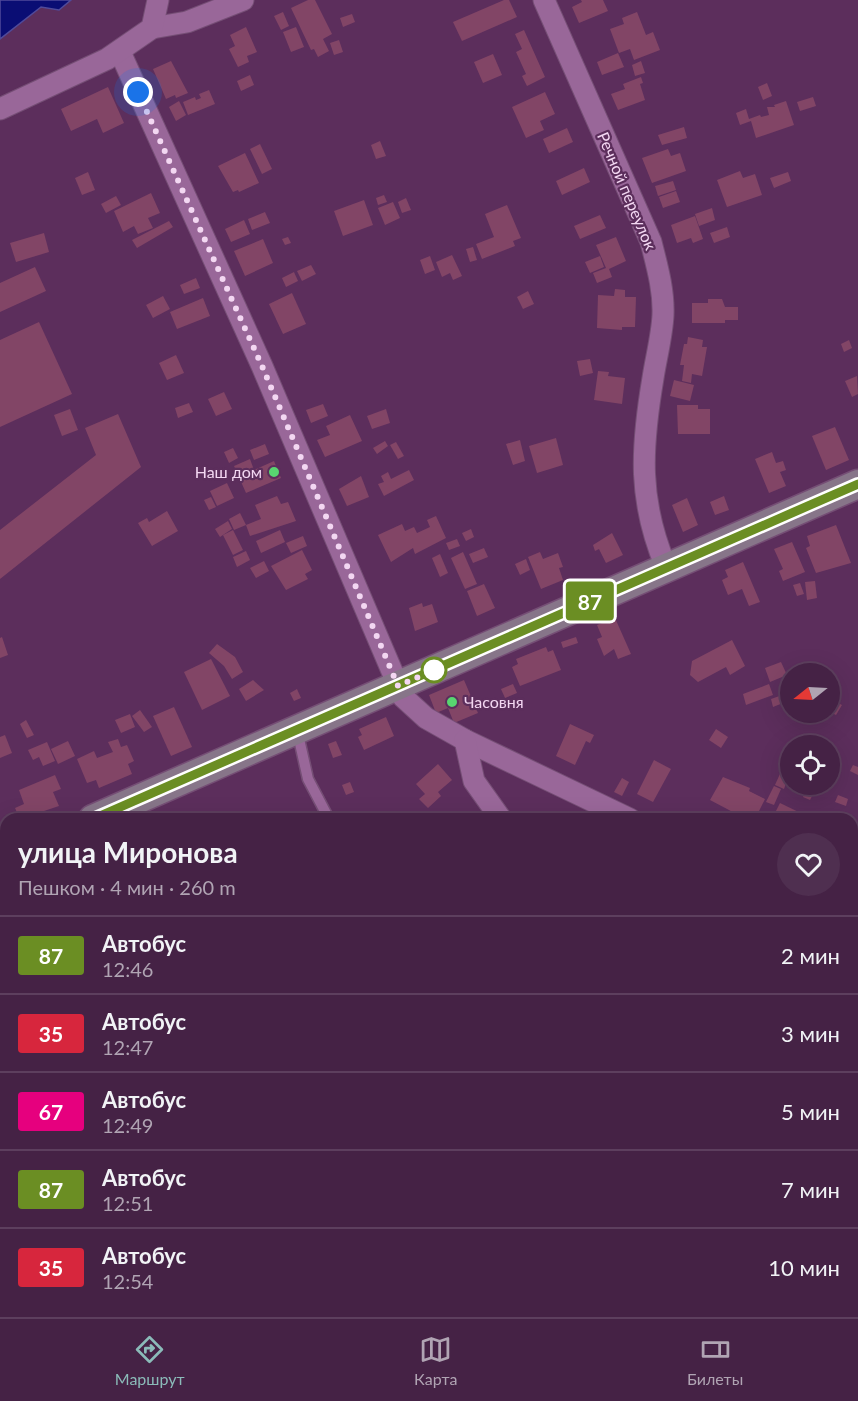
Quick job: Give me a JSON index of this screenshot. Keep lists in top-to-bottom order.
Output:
{
  "streets": {
    "street": ["Речной переулок"]
  },
  "places": ["Наш дом", "Часовня"],
  "lines": ["bus line 87"],
  "north": "left",
  "page": {
    "on_map": "87",
    "heading": ["улица Миронова", "Пешком · 4 мин · 260 m"],
    "list": [
      {
        "mark": "87",
        "name": "Автобус",
        "note": "12:46",
        "value": "2 мин"
      },
      {
        "mark": "35",
        "name": "Автобус",
        "note": "12:47",
        "value": "3 мин"
      },
      {
        "mark": "67",
        "name": "Автобус",
        "note": "12:49",
        "value": "5 мин"
      },
      {
        "mark": "87",
        "name": "Автобус",
        "note": "12:51",
        "value": "7 мин"
      },
      {
        "mark": "35",
        "name": "Автобус",
        "note": "12:54",
        "value": "10 мин"
      }
    ],
    "tabs": ["Маршрут", "Карта", "Билеты"]
  }
}
